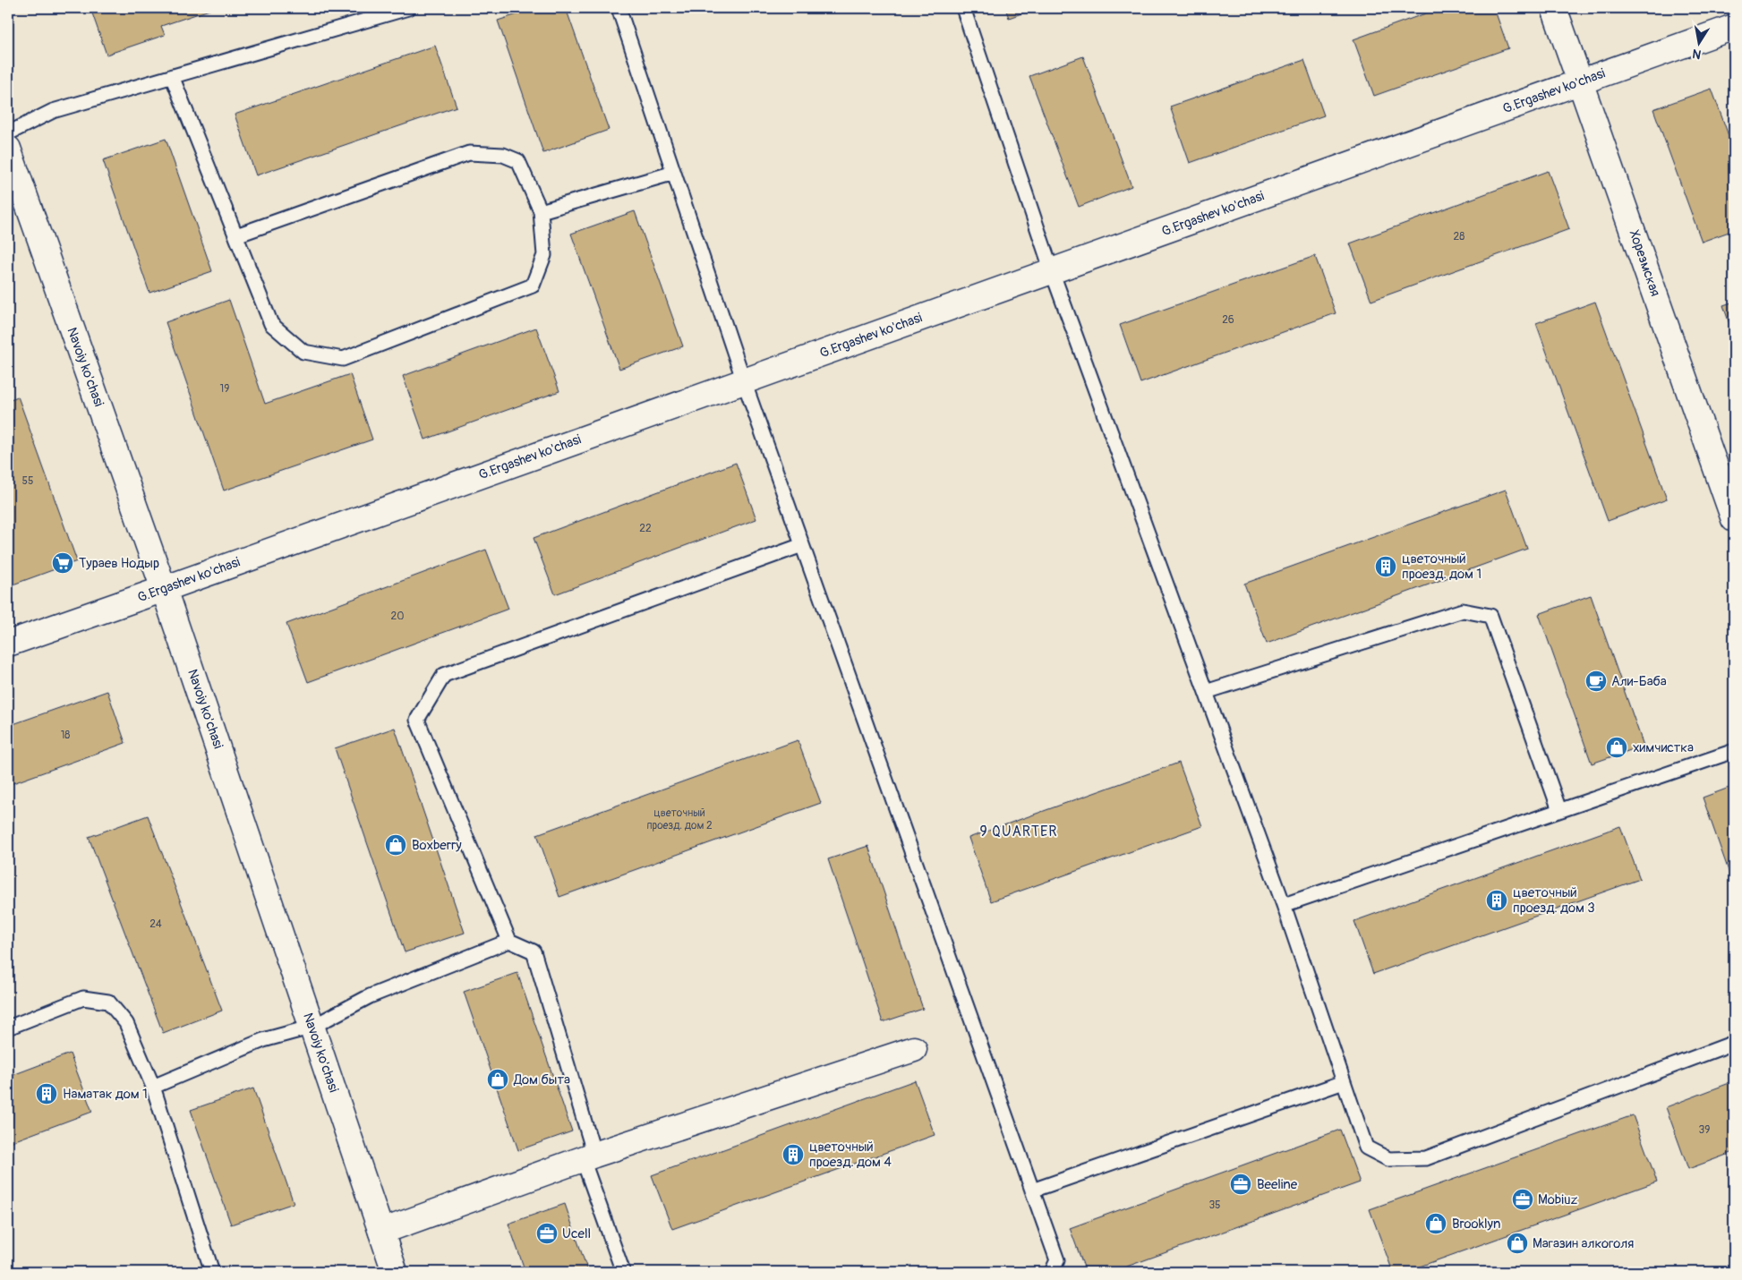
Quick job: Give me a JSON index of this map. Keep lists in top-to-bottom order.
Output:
{
  "streets": {
    "street": ["G.Ergashev ko'chasi", "Хорезмская", "Navoiy ko'chasi"]
  },
  "crossings": [
    ["G.Ergashev ko'chasi", "Хорезмская"],
    ["G.Ergashev ko'chasi", "Navoiy ko'chasi"]
  ],
  "districts": ["9 QUARTER"],
  "places": {
    "supermarket": ["Тураев Нодыр"],
    "building": [
      "цветочный проезд. дом 1",
      "цветочный проезд. дом 3",
      "Наматак дом 1",
      "цветочный проезд. дом 4"
    ],
    "cafe": ["Али-Баба"],
    "shop": [
      "химчистка",
      "Boxberry",
      "Дом быта",
      "Brooklyn",
      "Магазин алкоголя"
    ],
    "office": ["Beeline", "Mobiuz", "Ucell"]
  },
  "house_numbers": [
    "28",
    "26",
    "19",
    "55",
    "22",
    "20",
    "18",
    "цветочный проезд. дом 2",
    "24",
    "39",
    "35"
  ],
  "north": "bottom"
}
